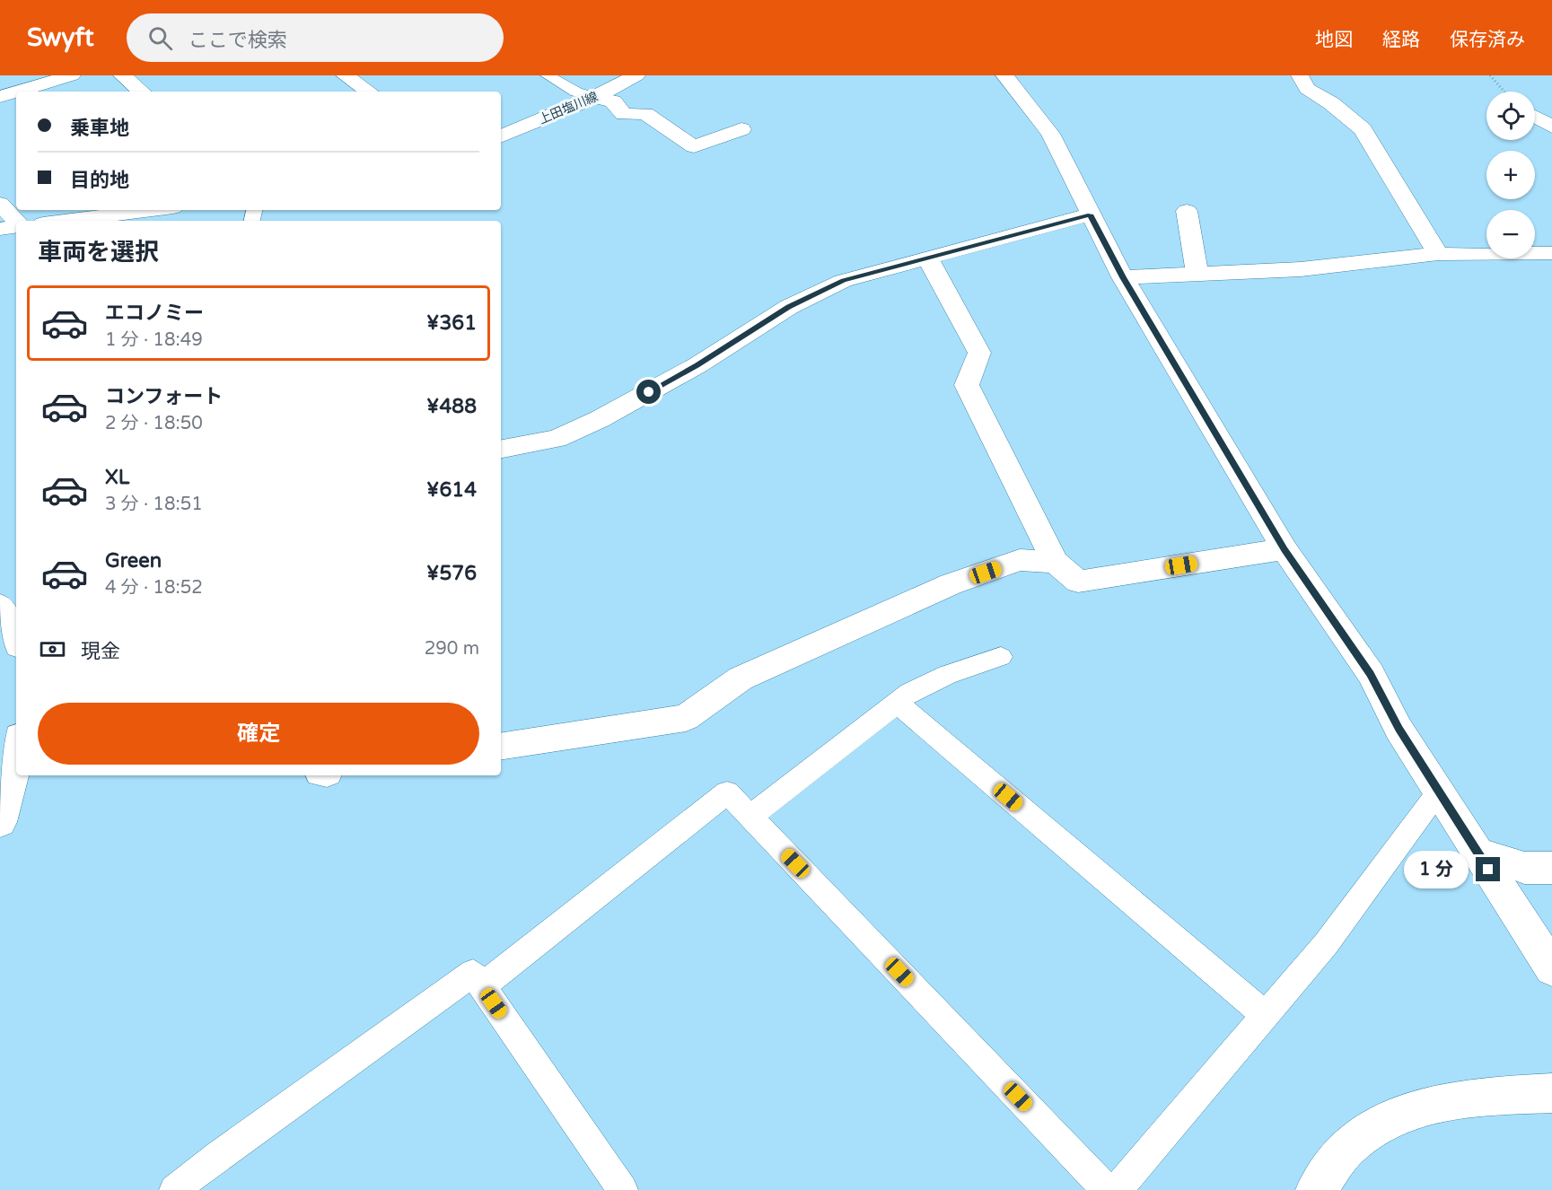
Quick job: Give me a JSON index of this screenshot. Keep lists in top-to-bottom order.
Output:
{
  "streets": {
    "street": ["上田塩川線"]
  },
  "page": {
    "header": "Swyft",
    "search": "ここで検索",
    "nav": ["地図", "経路", "保存済み"],
    "map_buttons": ["+", "−"],
    "banner": ["乗車地", "目的地"],
    "heading": "車両を選択",
    "list": [
      {
        "name": "エコノミー",
        "note": "1 分 · 18:49",
        "value": "¥361"
      },
      {
        "name": "コンフォート",
        "note": "2 分 · 18:50",
        "value": "¥488"
      },
      {
        "name": "XL",
        "note": "3 分 · 18:51",
        "value": "¥614"
      },
      {
        "name": "Green",
        "note": "4 分 · 18:52",
        "value": "¥576"
      }
    ],
    "pay": ["現金", "290 m"],
    "buttons": "確定",
    "bubble": "1 分"
  }
}
